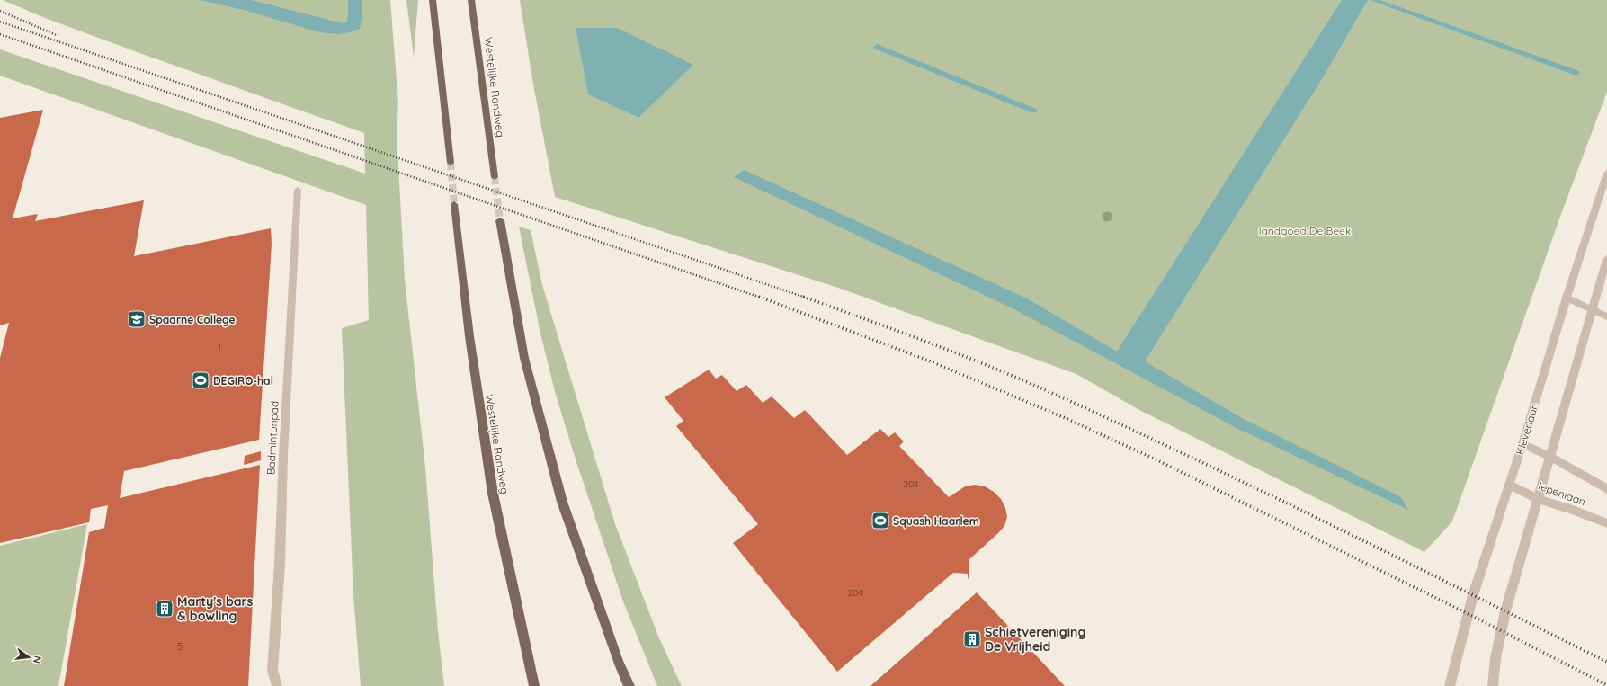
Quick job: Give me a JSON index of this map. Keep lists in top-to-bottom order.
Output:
{
  "streets": {
    "main road": ["Westelijke Randweg"],
    "street": ["Kleverlaan", "Badmintonpad", "Iepenlaan"]
  },
  "crossings": [
    ["Kleverlaan", "Iepenlaan"]
  ],
  "parks": ["landgoed De Beek"],
  "places": {
    "school or university": ["Spaarne College"],
    "sports": ["DEGIRO-hal", "Squash Haarlem"],
    "building": ["Marty's bars & bowling", "Schietvereniging De Vrijheid"]
  },
  "house_numbers": [
    "1",
    "204",
    "204",
    "5"
  ],
  "north": "right"
}
